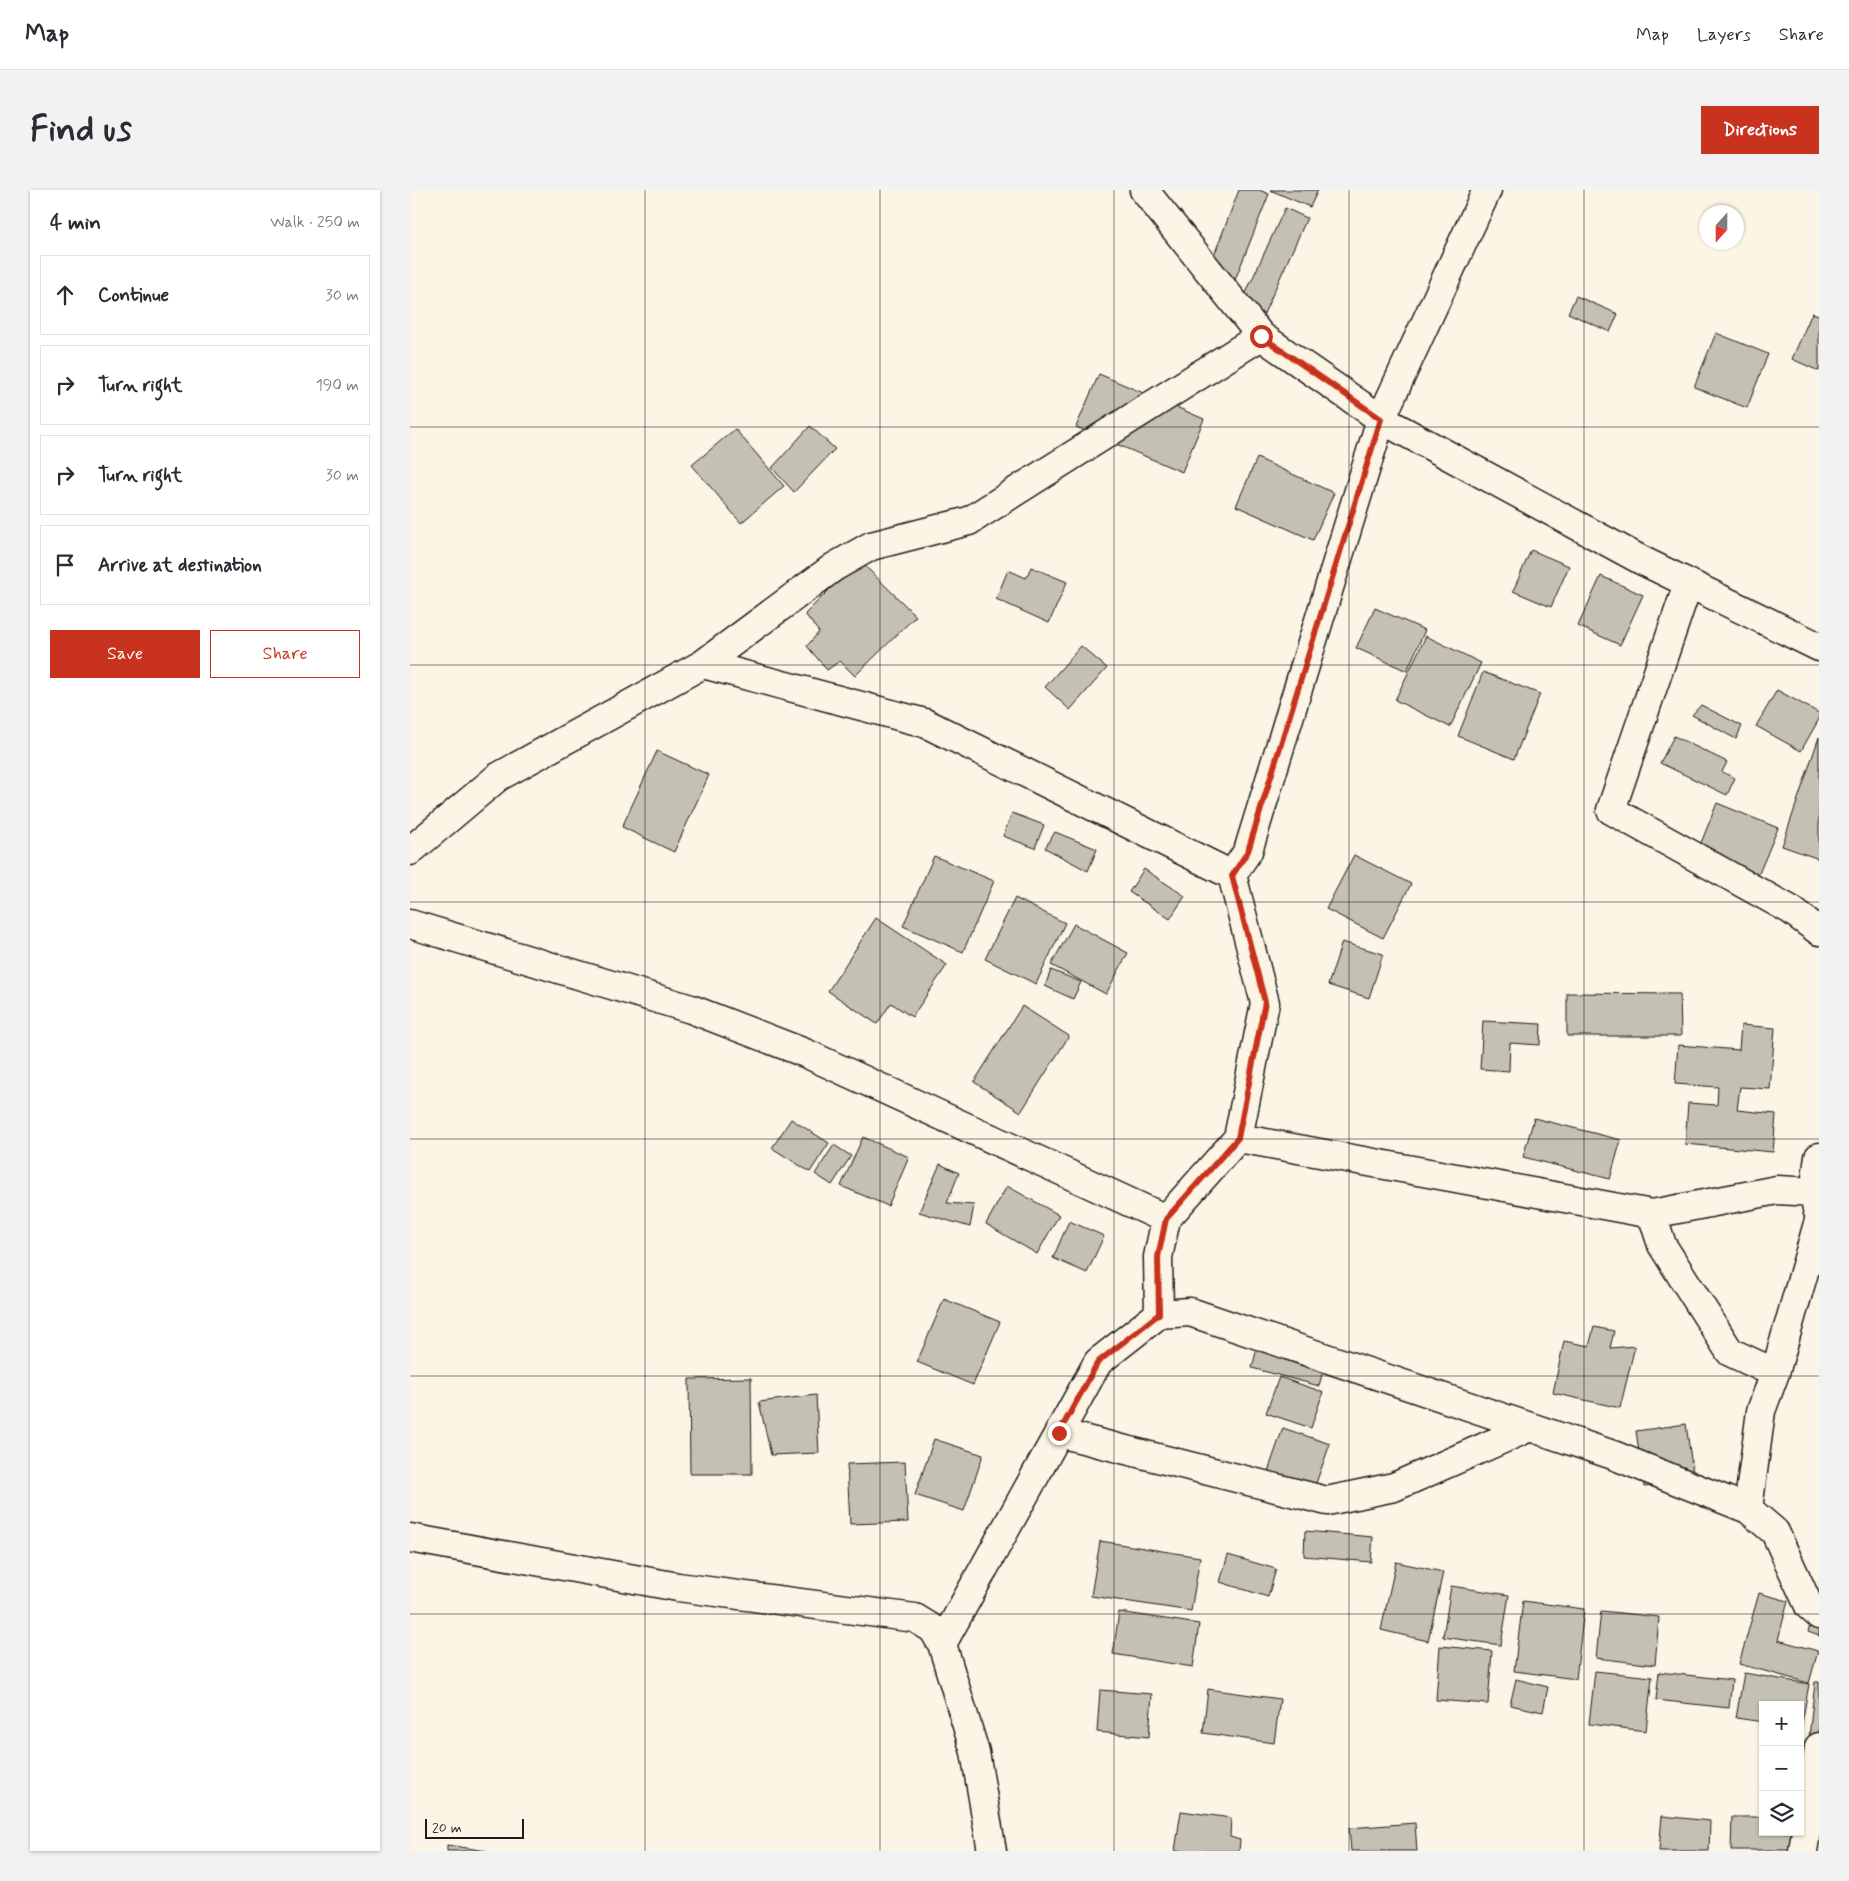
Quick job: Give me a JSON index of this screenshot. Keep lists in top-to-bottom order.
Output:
{
  "scale_bar": "20 m",
  "north": "bottom",
  "page": {
    "header": "Map",
    "nav": ["Map", "Layers", "Share"],
    "buttons": [
      "Directions",
      ["Save", "Share"]
    ],
    "title": "Find us",
    "heading": ["4 min", "Walk · 250 m"],
    "list": [
      ["Continue", "30 m"],
      ["Turn right", "190 m"],
      ["Turn right", "30 m"],
      "Arrive at destination"
    ],
    "map_buttons": ["+", "−"],
    "scale": "20 m"
  }
}
